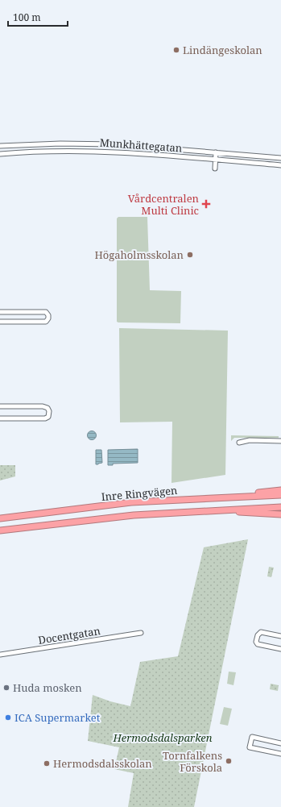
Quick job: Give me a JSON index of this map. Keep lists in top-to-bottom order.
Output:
{
  "streets": {
    "highway": ["Inre Ringvägen"],
    "street": ["Munkhättegatan", "Docentgatan"]
  },
  "parks": ["Hermodsdalsparken"],
  "places": {
    "other": [
      "Lindängeskolan",
      "Högaholmsskolan",
      "Huda mosken",
      "ICA Supermarket",
      "Tornfalkens Förskola",
      "Hermodsdalsskolan"
    ],
    "health": ["Vårdcentralen Multi Clinic"]
  },
  "scale_bar": "100 m"
}
